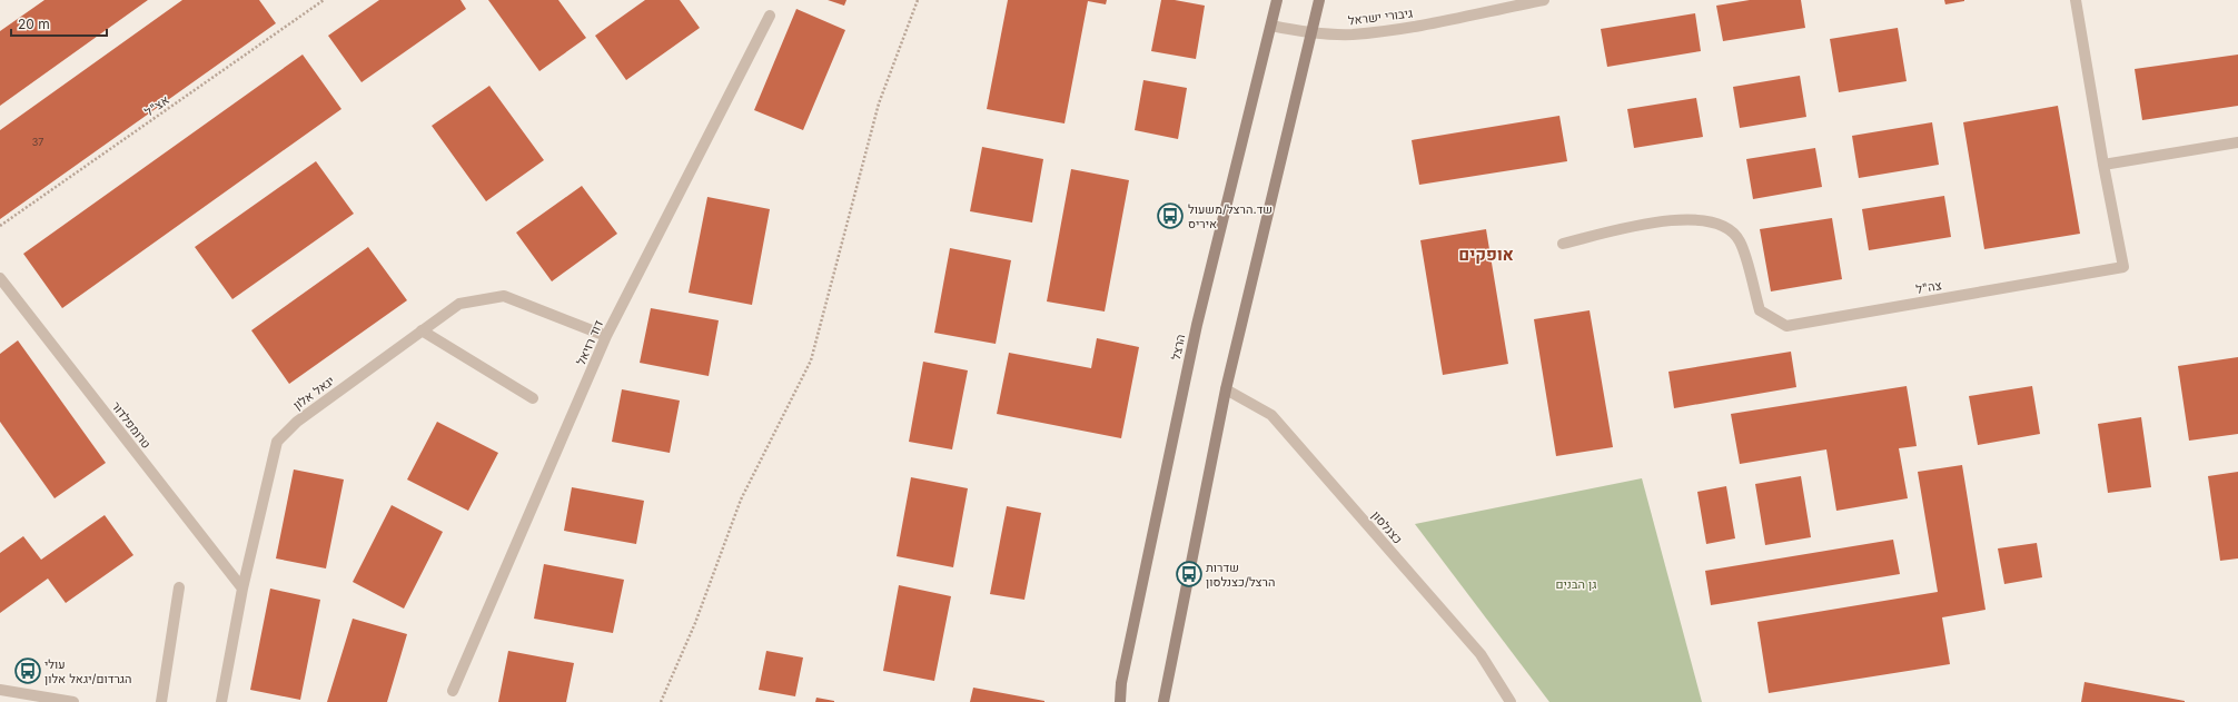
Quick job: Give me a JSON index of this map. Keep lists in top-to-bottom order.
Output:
{
  "streets": {
    "main road": ["הרצל"],
    "street": [
      "גיבורי ישראל",
      "צה\"ל",
      "דוד רזיאל",
      "יגאל אלון",
      "טרומפלדור",
      "כצנלסון"
    ],
    "path": ["אצ\"ל"]
  },
  "crossings": [
    ["גיבורי ישראל", "הרצל"],
    ["דוד רזיאל", "יגאל אלון"],
    ["יגאל אלון", "טרומפלדור"]
  ],
  "districts": ["אופקים"],
  "parks": ["גן הבנים"],
  "places": {
    "bus stop": ["שד.הרצל/משעול איריס", "שדרות הרצל/כצנלסון", "עולי הגרדום/יגאל אלון"]
  },
  "house_numbers": ["37"],
  "scale_bar": "20 m"
}
